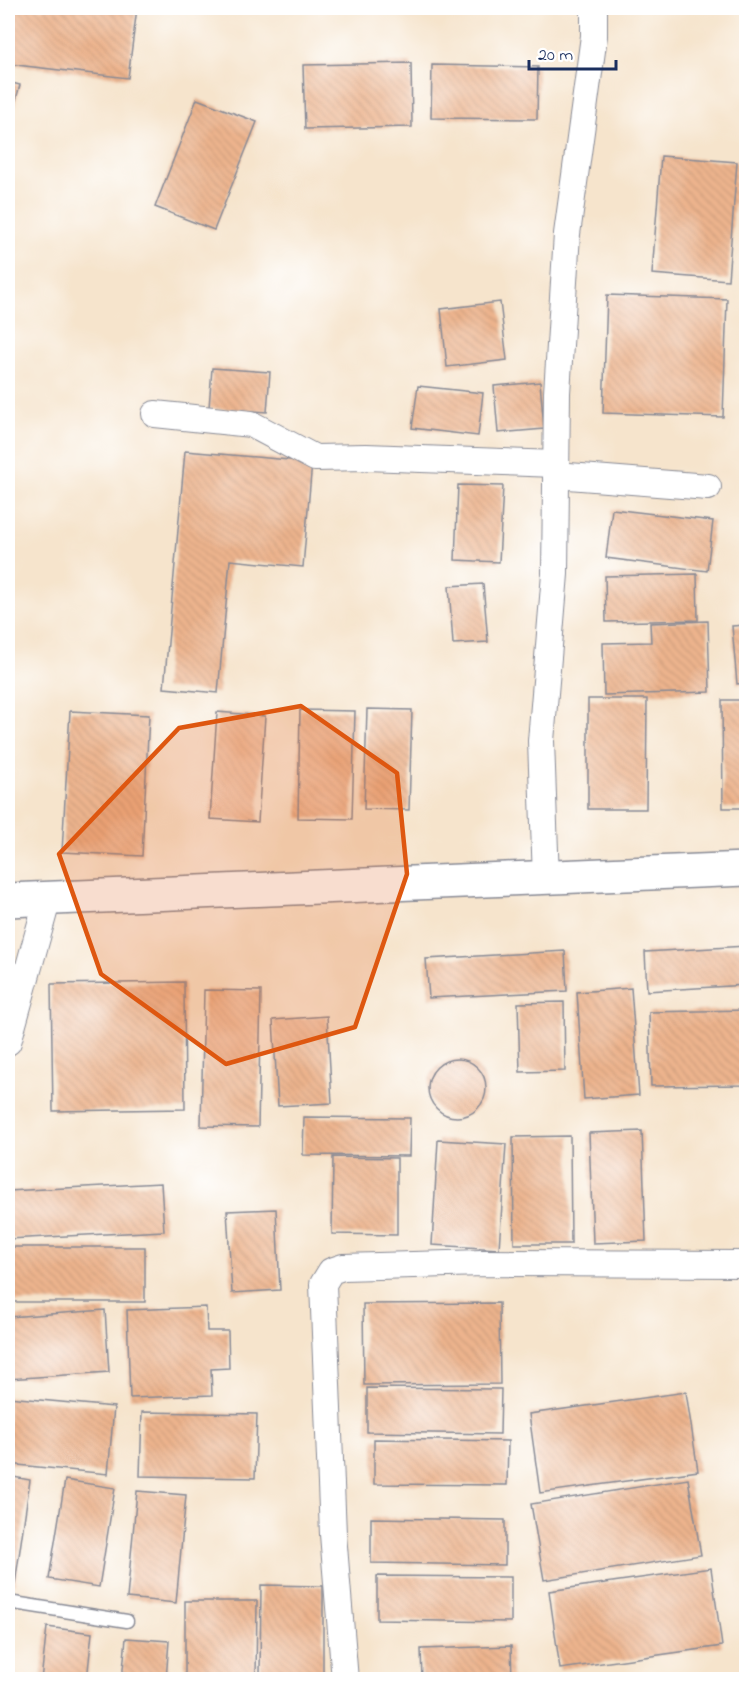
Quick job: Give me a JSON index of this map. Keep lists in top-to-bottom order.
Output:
{
  "scale_bar": "20 m"
}
